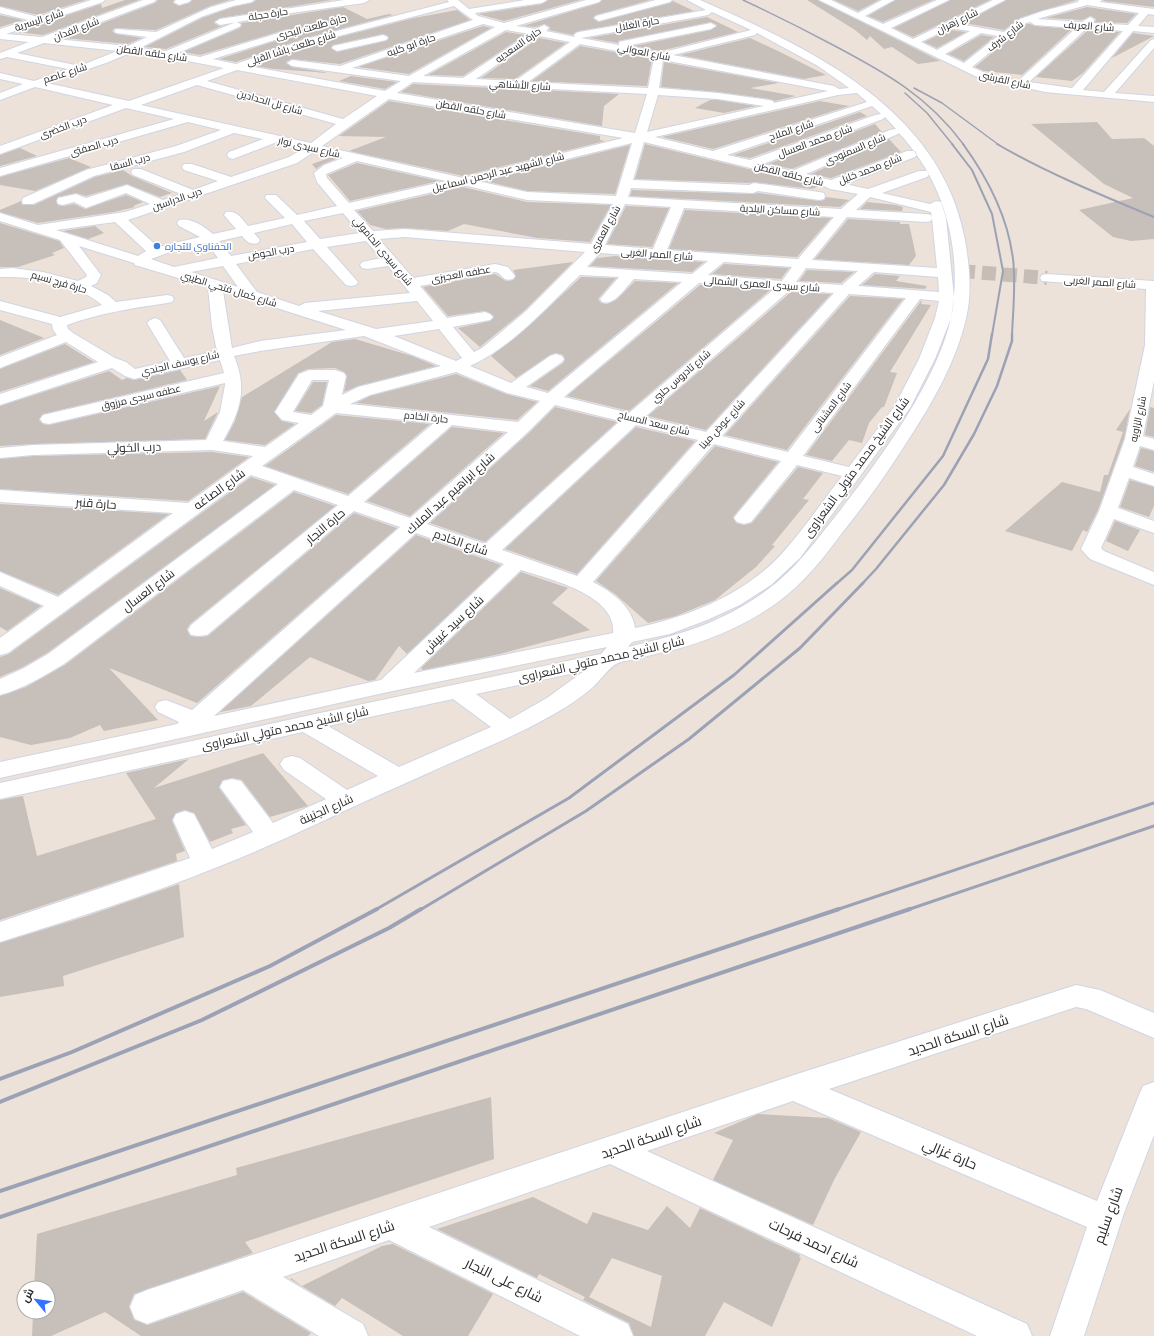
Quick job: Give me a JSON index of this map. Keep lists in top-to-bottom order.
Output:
{
  "streets": {
    "street": [
      "حارة حجلة",
      "شارع اليسرية",
      "شارع زهران",
      "حارة الغلال",
      "شارع العريف",
      "حارة طلعت البحرى",
      "شارع الفدان",
      "شارع شرف",
      "حارة ابو كليه",
      "حارة السعديه",
      "شارع طلعت باشا القبلى",
      "شارع العواني",
      "شارع حلقه القطن",
      "شارع عاصم",
      "شارع القرشى",
      "شارع الأشناهي",
      "شارع تل الحدادين",
      "درب الخضرى",
      "شارع الملاح",
      "شارع محمد العسال",
      "درب الصفتى",
      "شارع سيدى نوار",
      "شارع السمنودى",
      "درب السقا",
      "شارع محمد خليل",
      "شارع الشهيد عبد الرحمن اسماعيل",
      "درب الدراسين",
      "شارع مساكن البلدية",
      "شارع العمرى",
      "شارع سيدى الحامولي",
      "درب الحوض",
      "شارع الممر الغربى",
      "عطفه العجيزى",
      "حارة فرج نسيم",
      "شارع سيدى العمرى الشمالى",
      "شارع كمال فتحي الطيبي",
      "شارع يوسف الجندي",
      "شارع تادروس حلبي",
      "عطفه سيدى مرزوق",
      "شارع المشناتى",
      "حارة الخادم",
      "شارع الزاويه",
      "شارع سعد المساح",
      "شارع عوض مينا",
      "درب الخولي",
      "شارع الشيخ محمد متولي الشعراوى",
      "شارع الصاغه",
      "شارع ابراهيم عبد الملاك",
      "حارة قنبر",
      "حارة النجار",
      "شارع الخادم",
      "شارع العسال",
      "شارع سيد غبيش",
      "شارع الجنينة",
      "شارع السكة الحديد",
      "حارة غزالي",
      "شارع سليم",
      "شارع احمد فرحات",
      "شارع على النجار"
    ]
  },
  "crossings": [
    ["حارة حجلة", "حارة طلعت البحرى"],
    ["شارع زهران", "شارع القرشى"],
    ["حارة الغلال", "شارع العواني"],
    ["حارة الغلال", "شارع الشيخ محمد متولي الشعراوى"],
    ["شارع العريف", "شارع شرف"],
    ["حارة طلعت البحرى", "شارع حلقه القطن"],
    ["شارع الفدان", "شارع حلقه القطن"],
    ["شارع شرف", "شارع القرشى"],
    ["حارة ابو كليه", "شارع العواني"],
    ["حارة ابو كليه", "شارع الأشناهي"],
    ["حارة السعديه", "شارع العواني"],
    ["حارة السعديه", "شارع الأشناهي"],
    ["حارة السعديه", "درب الدراسين"],
    ["شارع طلعت باشا القبلى", "شارع العواني"],
    ["شارع طلعت باشا القبلى", "شارع حلقه القطن"],
    ["شارع طلعت باشا القبلى", "شارع الأشناهي"],
    ["شارع طلعت باشا القبلى", "شارع تل الحدادين"],
    ["شارع طلعت باشا القبلى", "درب الخضرى"],
    ["شارع طلعت باشا القبلى", "شارع سيدى نوار"],
    ["شارع العواني", "شارع الملاح"],
    ["شارع العواني", "شارع محمد العسال"],
    ["شارع العواني", "شارع الشهيد عبد الرحمن اسماعيل"],
    ["شارع العواني", "درب الدراسين"],
    ["شارع العواني", "شارع العمرى"],
    ["شارع العواني", "شارع الشيخ محمد متولي الشعراوى"],
    ["شارع حلقه القطن", "شارع عاصم"],
    ["شارع حلقه القطن", "شارع الملاح"],
    ["شارع حلقه القطن", "شارع محمد العسال"],
    ["شارع حلقه القطن", "شارع السمنودى"],
    ["شارع حلقه القطن", "شارع محمد خليل"],
    ["شارع حلقه القطن", "شارع الشهيد عبد الرحمن اسماعيل"],
    ["شارع حلقه القطن", "درب الدراسين"],
    ["شارع حلقه القطن", "شارع مساكن البلدية"],
    ["شارع حلقه القطن", "شارع العمرى"],
    ["شارع حلقه القطن", "شارع تادروس حلبي"],
    ["شارع حلقه القطن", "شارع الشيخ محمد متولي الشعراوى"],
    ["شارع عاصم", "شارع سيدى نوار"],
    ["شارع الأشناهي", "شارع الشهيد عبد الرحمن اسماعيل"],
    ["شارع الأشناهي", "درب الدراسين"],
    ["شارع الأشناهي", "شارع العمرى"],
    ["شارع تل الحدادين", "درب الدراسين"],
    ["درب الخضرى", "شارع سيدى نوار"],
    ["شارع الملاح", "شارع محمد العسال"],
    ["شارع الملاح", "شارع الشهيد عبد الرحمن اسماعيل"],
    ["شارع الملاح", "شارع الشيخ محمد متولي الشعراوى"],
    ["شارع محمد العسال", "شارع الشهيد عبد الرحمن اسماعيل"],
    ["شارع محمد العسال", "شارع الشيخ محمد متولي الشعراوى"],
    ["درب الصفتى", "شارع سيدى نوار"],
    ["شارع سيدى نوار", "درب السقا"],
    ["شارع سيدى نوار", "شارع الشهيد عبد الرحمن اسماعيل"],
    ["شارع سيدى نوار", "درب الدراسين"],
    ["شارع سيدى نوار", "شارع مساكن البلدية"],
    ["شارع سيدى نوار", "شارع العمرى"],
    ["شارع السمنودى", "شارع الشيخ محمد متولي الشعراوى"],
    ["شارع محمد خليل", "شارع الشيخ محمد متولي الشعراوى"],
    ["شارع الشهيد عبد الرحمن اسماعيل", "شارع العمرى"],
    ["شارع الشهيد عبد الرحمن اسماعيل", "شارع سيدى الحامولي"],
    ["شارع الشهيد عبد الرحمن اسماعيل", "شارع كمال فتحي الطيبي"],
    ["شارع الشهيد عبد الرحمن اسماعيل", "شارع الشيخ محمد متولي الشعراوى"],
    ["درب الدراسين", "شارع كمال فتحي الطيبي"],
    ["شارع مساكن البلدية", "شارع العمرى"],
    ["شارع مساكن البلدية", "شارع تادروس حلبي"],
    ["شارع مساكن البلدية", "شارع الشيخ محمد متولي الشعراوى"],
    ["شارع العمرى", "شارع سيدى الحامولي"],
    ["شارع العمرى", "شارع الممر الغربى"],
    ["شارع العمرى", "شارع سيدى العمرى الشمالى"],
    ["شارع العمرى", "شارع كمال فتحي الطيبي"],
    ["شارع العمرى", "شارع سعد المساح"],
    ["شارع العمرى", "شارع الصاغه"],
    ["شارع سيدى الحامولي", "درب الحوض"],
    ["شارع سيدى الحامولي", "شارع الممر الغربى"],
    ["شارع سيدى الحامولي", "عطفه العجيزى"],
    ["شارع سيدى الحامولي", "شارع كمال فتحي الطيبي"],
    ["شارع سيدى الحامولي", "شارع يوسف الجندي"],
    ["شارع سيدى الحامولي", "شارع سعد المساح"],
    ["شارع سيدى الحامولي", "شارع الصاغه"],
    ["درب الحوض", "شارع الممر الغربى"],
    ["درب الحوض", "شارع كمال فتحي الطيبي"],
    ["شارع الممر الغربى", "شارع تادروس حلبي"],
    ["شارع الممر الغربى", "شارع الزاويه"],
    ["شارع الممر الغربى", "شارع عوض مينا"],
    ["شارع الممر الغربى", "شارع الشيخ محمد متولي الشعراوى"],
    ["شارع الممر الغربى", "شارع ابراهيم عبد الملاك"],
    ["شارع سيدى العمرى الشمالى", "شارع تادروس حلبي"],
    ["شارع سيدى العمرى الشمالى", "شارع المشناتى"],
    ["شارع سيدى العمرى الشمالى", "شارع عوض مينا"],
    ["شارع سيدى العمرى الشمالى", "شارع الشيخ محمد متولي الشعراوى"],
    ["شارع سيدى العمرى الشمالى", "شارع ابراهيم عبد الملاك"],
    ["شارع كمال فتحي الطيبي", "شارع يوسف الجندي"],
    ["شارع كمال فتحي الطيبي", "شارع سعد المساح"],
    ["شارع كمال فتحي الطيبي", "شارع الصاغه"],
    ["شارع تادروس حلبي", "شارع سعد المساح"],
    ["شارع تادروس حلبي", "شارع الخادم"],
    ["شارع المشناتى", "شارع سعد المساح"],
    ["حارة الخادم", "شارع الصاغه"],
    ["حارة الخادم", "شارع ابراهيم عبد الملاك"],
    ["حارة الخادم", "حارة النجار"],
    ["شارع سعد المساح", "شارع عوض مينا"],
    ["شارع سعد المساح", "شارع الشيخ محمد متولي الشعراوى"],
    ["شارع سعد المساح", "شارع الصاغه"],
    ["شارع سعد المساح", "شارع ابراهيم عبد الملاك"],
    ["شارع عوض مينا", "شارع الخادم"],
    ["درب الخولي", "شارع الصاغه"],
    ["شارع الشيخ محمد متولي الشعراوى", "شارع ابراهيم عبد الملاك"],
    ["شارع الشيخ محمد متولي الشعراوى", "شارع الخادم"],
    ["شارع الشيخ محمد متولي الشعراوى", "شارع سيد غبيش"],
    ["شارع الشيخ محمد متولي الشعراوى", "شارع الجنينة"],
    ["شارع الصاغه", "حارة قنبر"],
    ["شارع الصاغه", "شارع الخادم"],
    ["شارع ابراهيم عبد الملاك", "شارع الخادم"],
    ["حارة النجار", "شارع الخادم"],
    ["شارع الخادم", "شارع العسال"],
    ["شارع الخادم", "شارع سيد غبيش"],
    ["شارع الخادم", "شارع الجنينة"],
    ["شارع السكة الحديد", "حارة غزالي"],
    ["شارع السكة الحديد", "شارع احمد فرحات"],
    ["شارع السكة الحديد", "شارع على النجار"],
    ["حارة غزالي", "شارع سليم"]
  ],
  "places": ["الحفناوي للتجاره"],
  "north": "top left"
}
